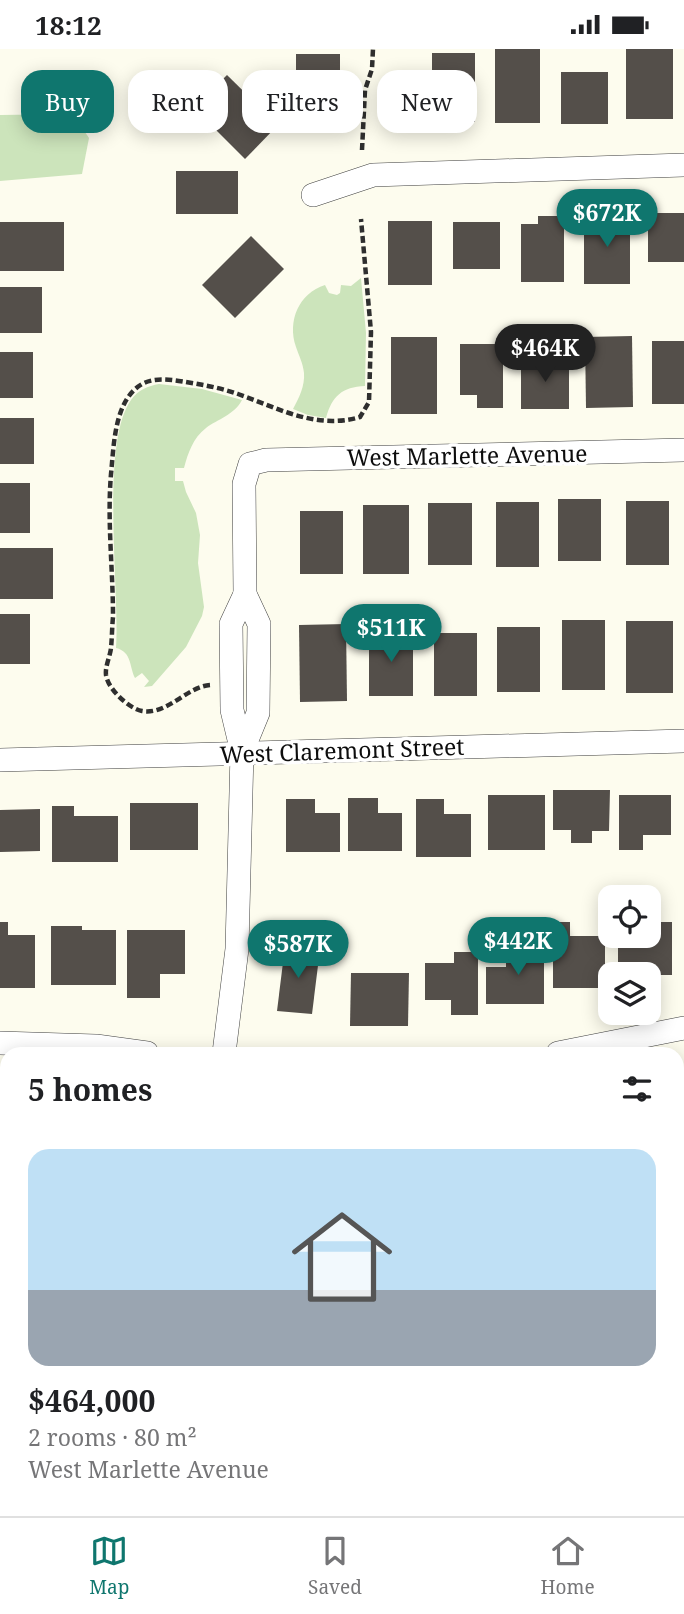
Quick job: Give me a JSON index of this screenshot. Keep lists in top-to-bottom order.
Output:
{
  "streets": {
    "street": ["West Marlette Avenue", "West Claremont Street"]
  },
  "crossings": [
    ["West Marlette Avenue", "West Claremont Street"]
  ],
  "page": {
    "status": "18:12",
    "chip": [
      "Buy",
      "Rent",
      "Filters",
      "New"
    ],
    "price": [
      "$672K",
      "$464K",
      "$511K",
      "$442K",
      "$587K"
    ],
    "heading": "5 homes",
    "list": [
      {
        "name": "$464,000",
        "note": "2 rooms · 80 m² · West Marlette Avenue"
      }
    ],
    "tabs": ["Map", "Saved", "Home"]
  }
}
